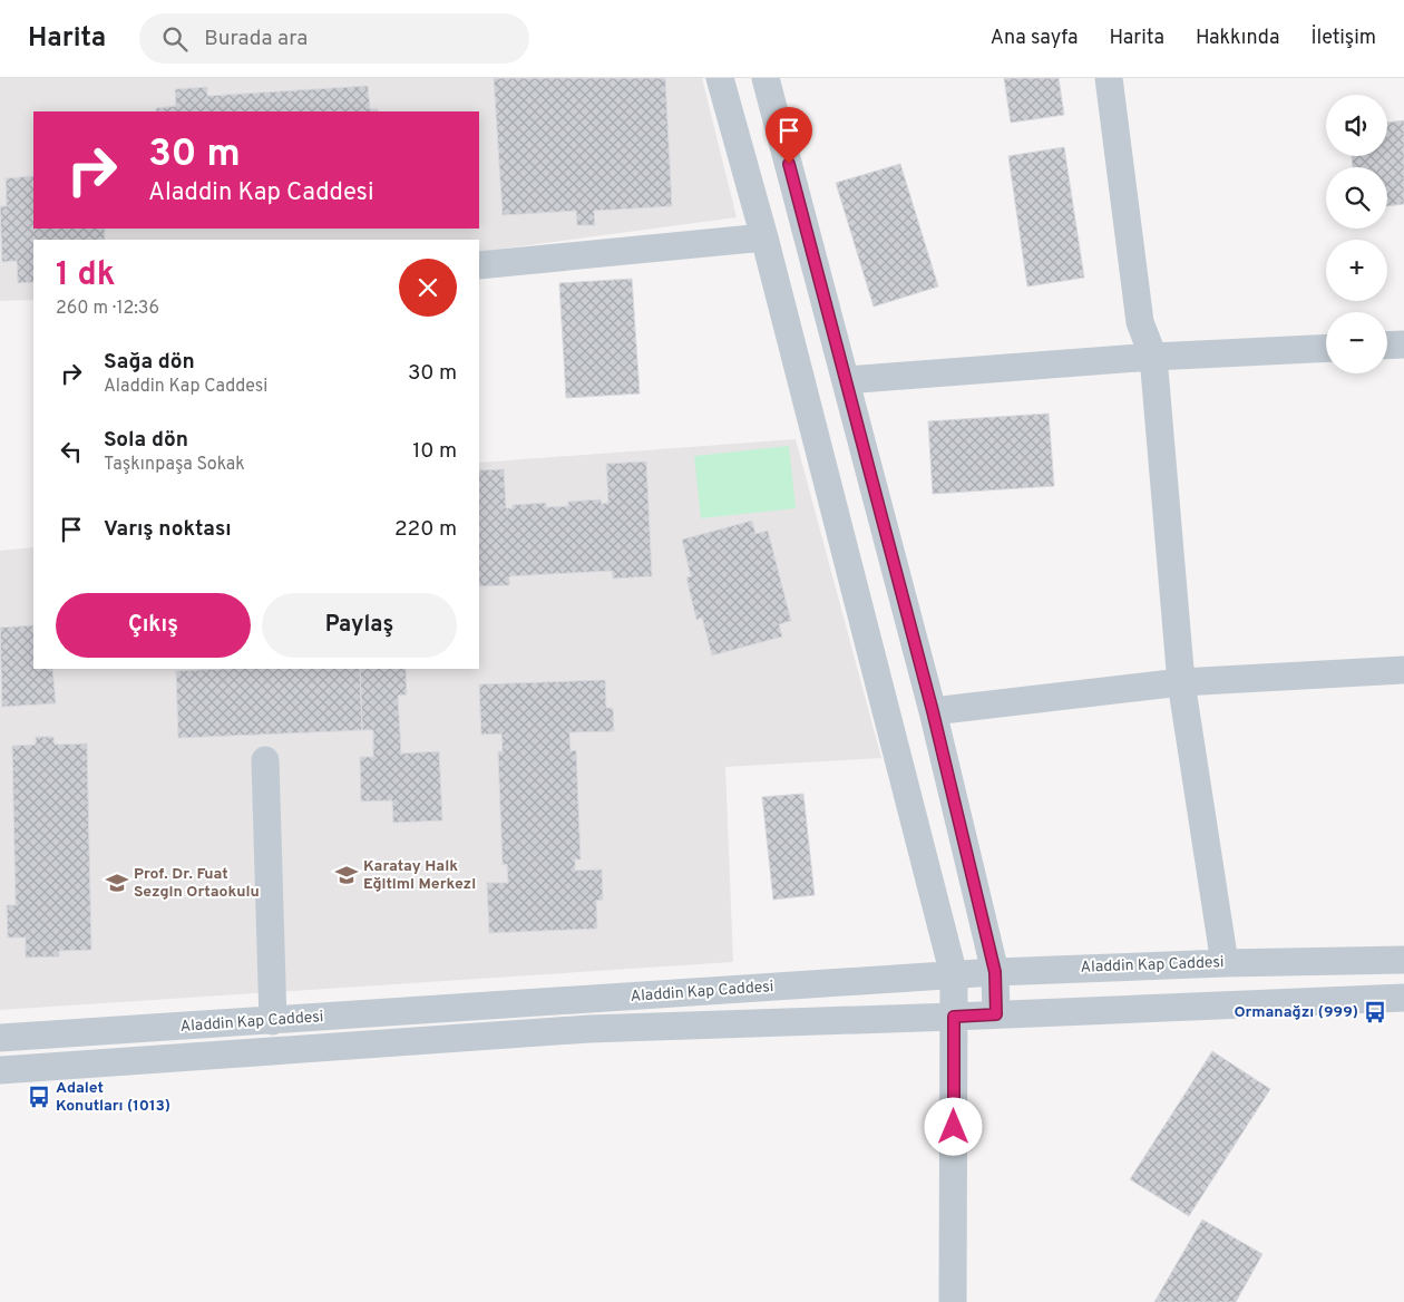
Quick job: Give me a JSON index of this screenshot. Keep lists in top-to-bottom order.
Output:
{
  "streets": {
    "street": ["Aladdin Kap Caddesi"]
  },
  "places": {
    "school or university": ["Karatay Halk Eğitimi Merkezi", "Prof. Dr. Fuat Sezgin Ortaokulu"],
    "bus stop": ["Ormanağzı (999)", "Adalet Konutları (1013)"]
  },
  "page": {
    "header": "Harita",
    "search": "Burada ara",
    "nav": [
      "Ana sayfa",
      "Harita",
      "Hakkında",
      "İletişim"
    ],
    "map_buttons": ["+", "−"],
    "turn": ["30 m", "Aladdin Kap Caddesi"],
    "heading": ["1 dk", "260 m · 12:36"],
    "list": [
      {
        "name": "Sağa dön",
        "note": "Aladdin Kap Caddesi",
        "value": "30 m"
      },
      {
        "name": "Sola dön",
        "note": "Taşkınpaşa Sokak",
        "value": "10 m"
      },
      {
        "name": "Varış noktası",
        "value": "220 m"
      }
    ],
    "buttons": ["Çıkış", "Paylaş"]
  }
}
